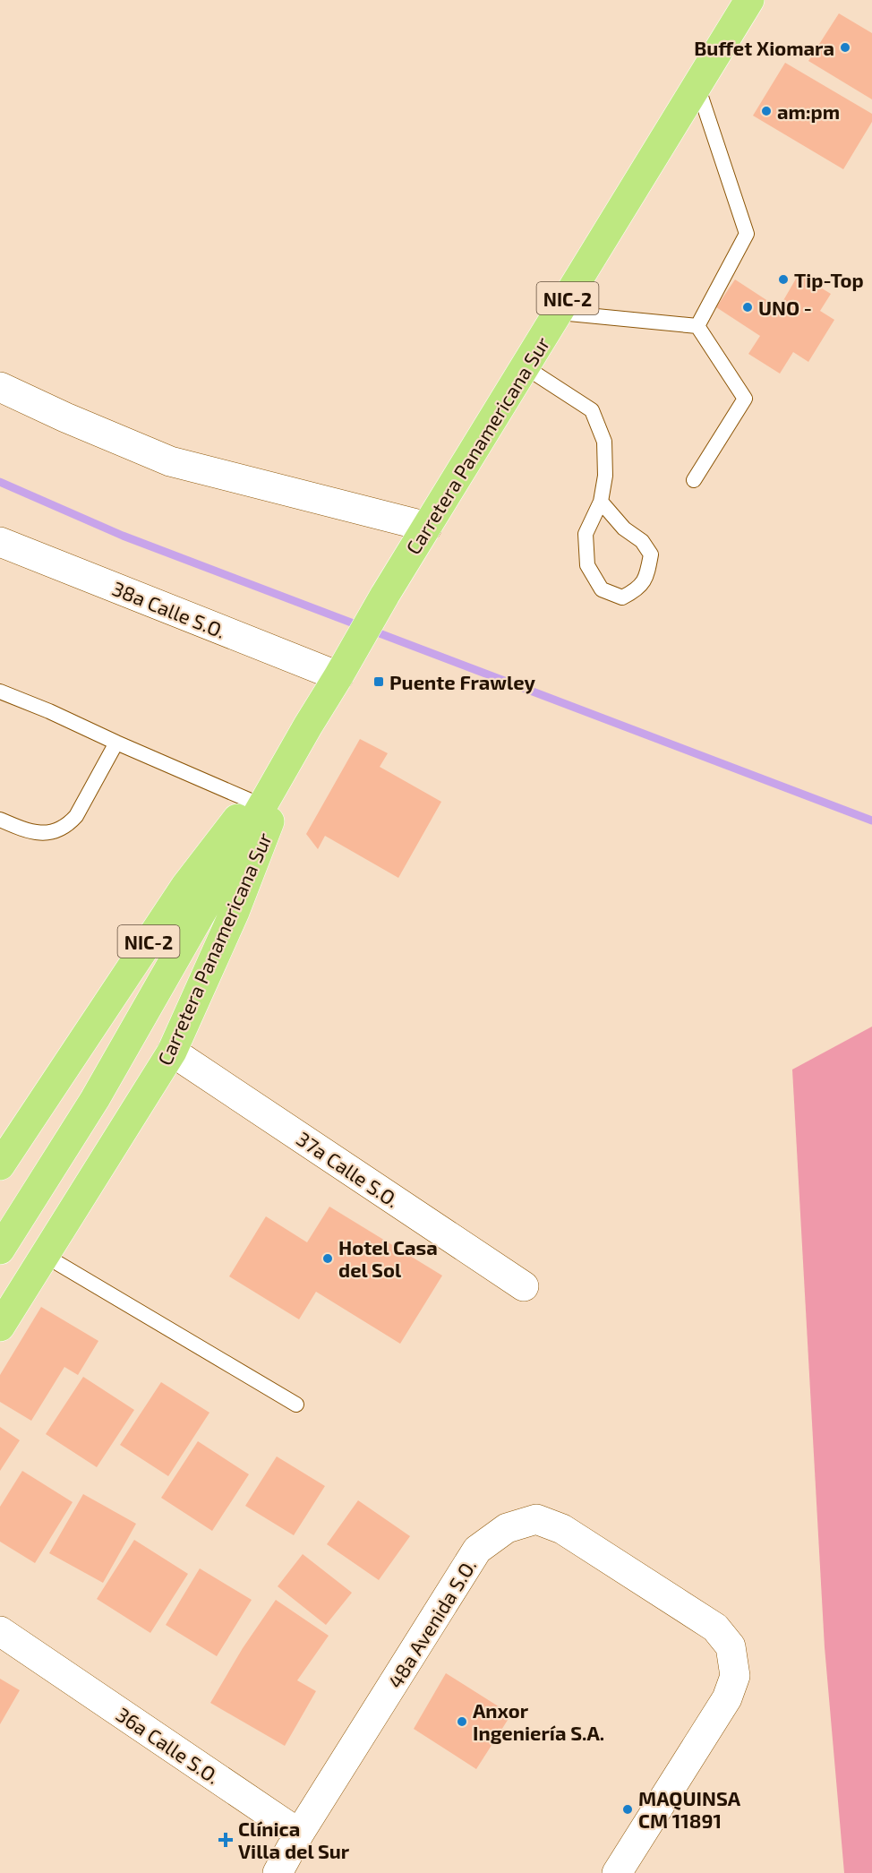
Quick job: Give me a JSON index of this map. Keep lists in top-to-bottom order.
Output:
{
  "streets": {
    "highway": ["NIC-2", "Carretera Panamericana Sur"],
    "street": [
      "38a Calle S.O.",
      "37a Calle S.O.",
      "48a Avenida S.O.",
      "36a Calle S.O."
    ]
  },
  "crossings": [
    ["Carretera Panamericana Sur", "38a Calle S.O."],
    ["Carretera Panamericana Sur", "37a Calle S.O."],
    ["48a Avenida S.O.", "36a Calle S.O."]
  ],
  "places": {
    "other": [
      "Buffet Xiomara",
      "am:pm",
      "Tip-Top",
      "UNO -",
      "Hotel Casa del Sol",
      "Anxor Ingeniería S.A.",
      "MAQUINSA CM 11891"
    ],
    "transit": ["Puente Frawley"],
    "health": ["Clínica Villa del Sur"]
  }
}
